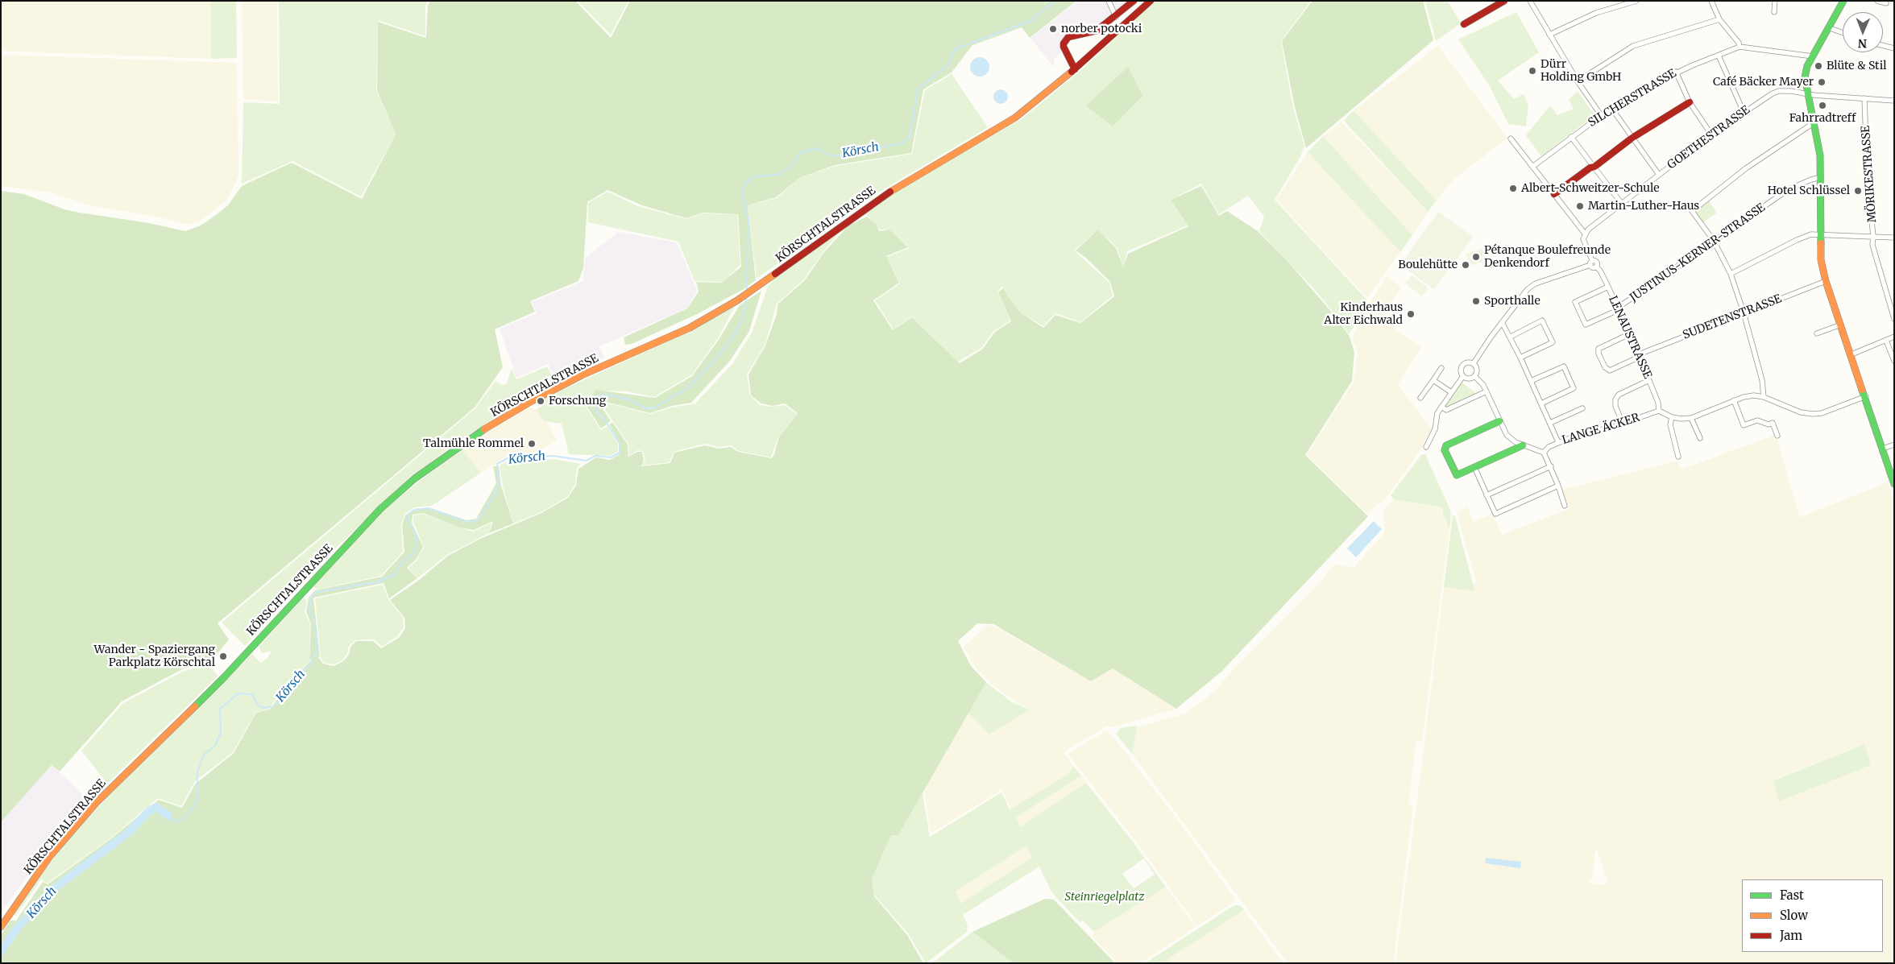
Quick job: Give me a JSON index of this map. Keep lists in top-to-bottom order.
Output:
{
  "streets": {
    "main road": ["KÖRSCHTALSTRASSE"],
    "street": [
      "SILCHERSTRASSE",
      "GOETHESTRASSE",
      "MÖRIKESTRASSE",
      "JUSTINUS-KERNER-STRASSE",
      "SUDETENSTRASSE",
      "LENAUSTRASSE",
      "LANGE ÄCKER"
    ]
  },
  "crossings": [
    ["GOETHESTRASSE", "MÖRIKESTRASSE"],
    ["JUSTINUS-KERNER-STRASSE", "LENAUSTRASSE"],
    ["SUDETENSTRASSE", "LENAUSTRASSE"],
    ["LENAUSTRASSE", "LANGE ÄCKER"]
  ],
  "water": ["Körsch"],
  "parks": ["Steinriegelplatz"],
  "places": [
    "norber potocki",
    "Blüte & Stil",
    "Dürr Holding GmbH",
    "Café Bäcker Mayer",
    "Fahrradtreff",
    "Albert-Schweitzer-Schule",
    "Hotel Schlüssel",
    "Martin-Luther-Haus",
    "Pétanque Boulefreunde Denkendorf",
    "Boulehütte",
    "Sporthalle",
    "Kinderhaus Alter Eichwald",
    "Forschung",
    "Talmühle Rommel",
    "Wander - Spaziergang Parkplatz Körschtal"
  ],
  "legend": ["Fast", "Slow", "Jam"],
  "north": "bottom"
}
